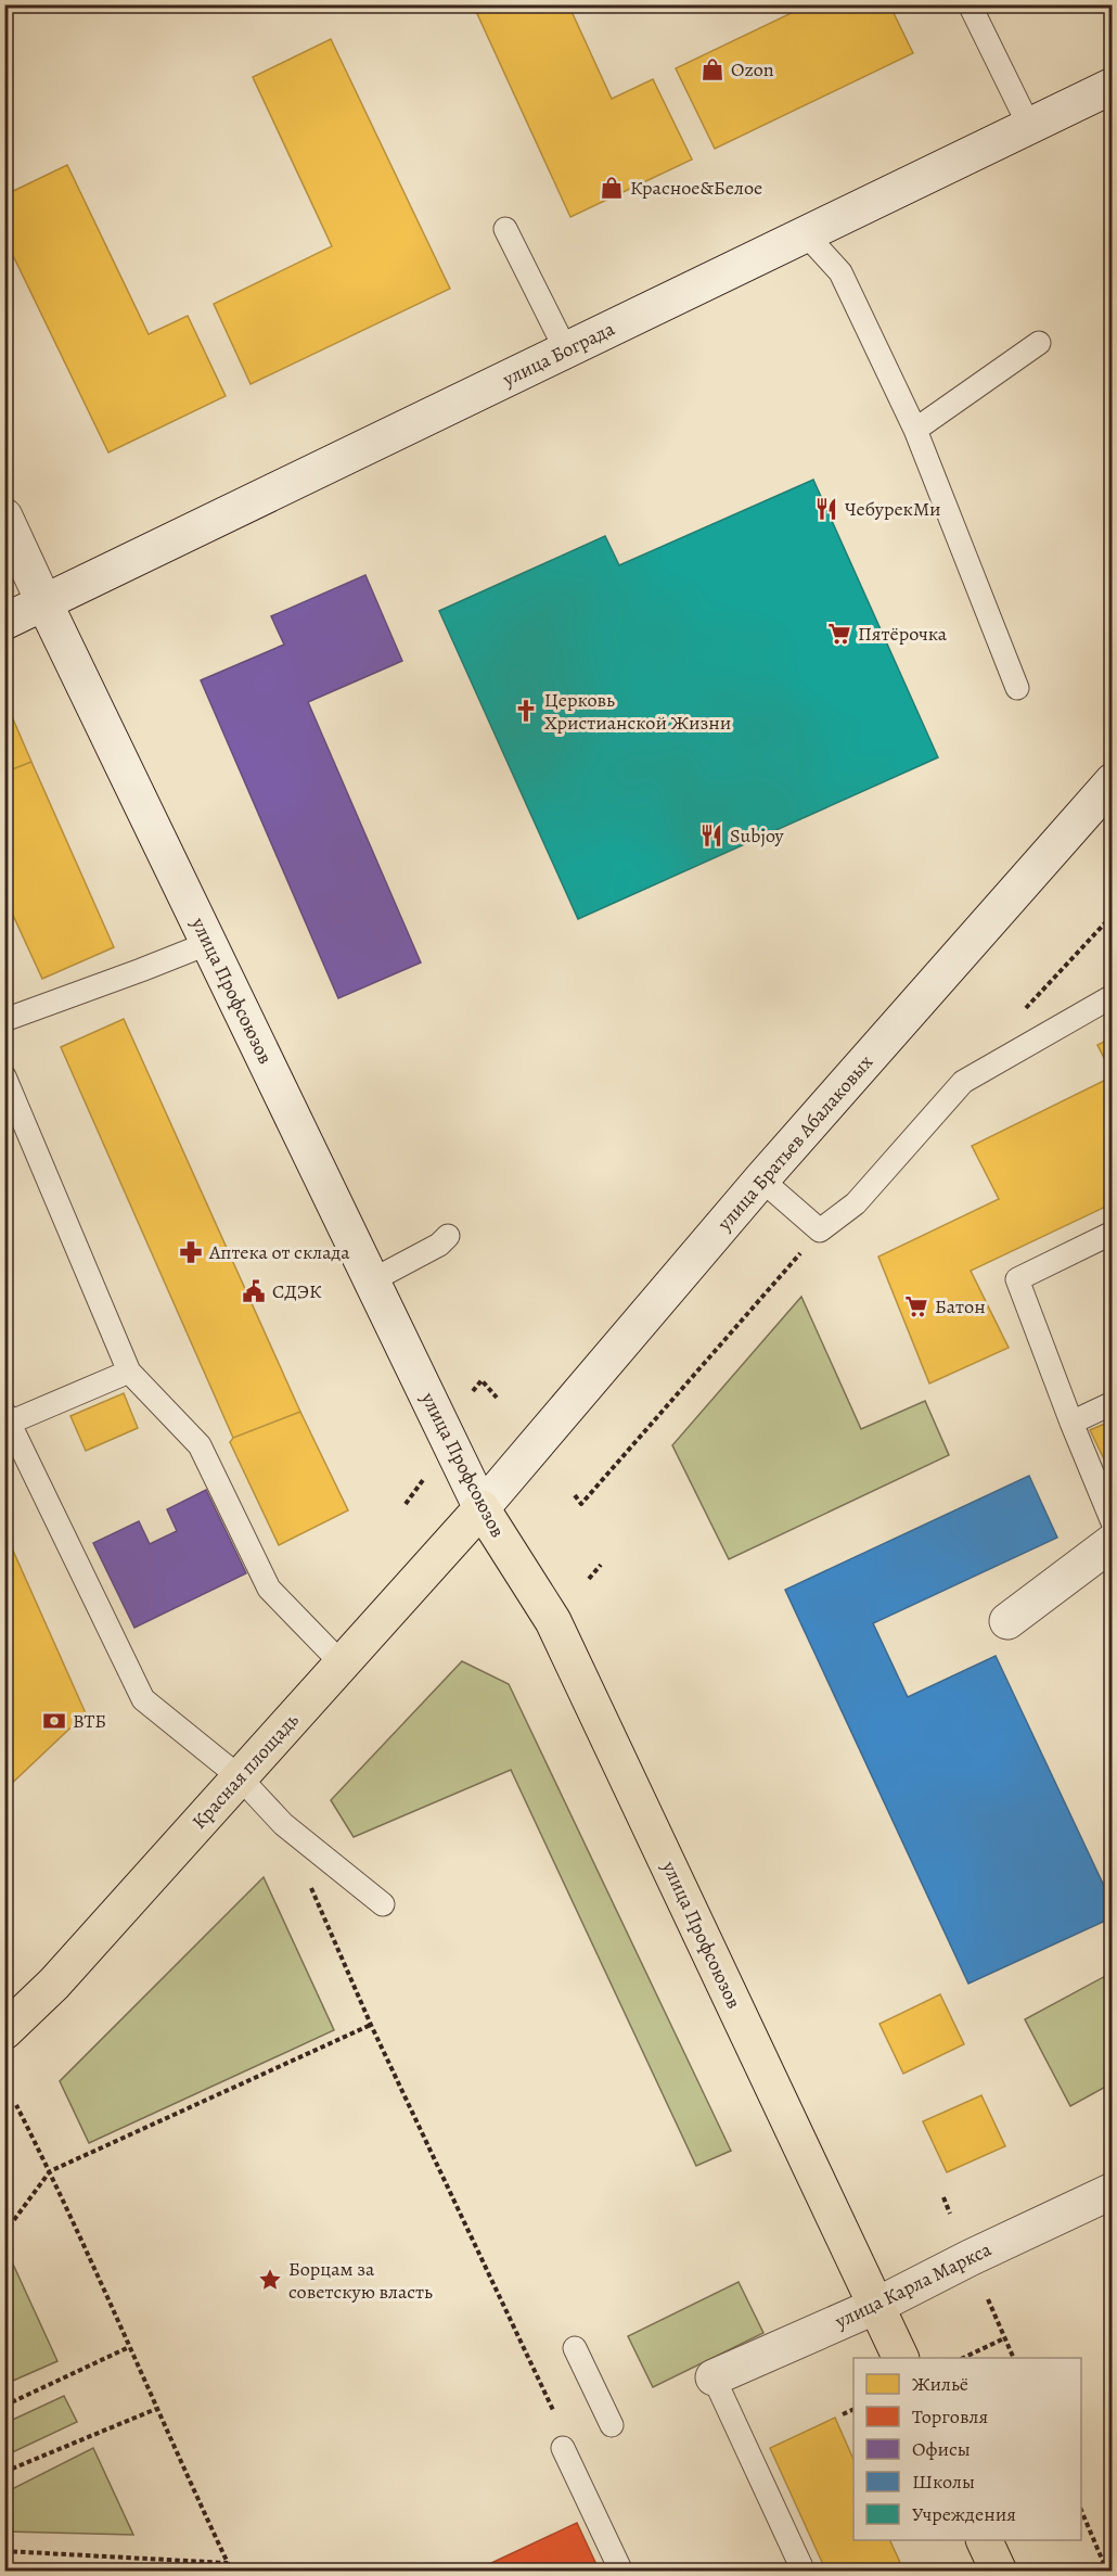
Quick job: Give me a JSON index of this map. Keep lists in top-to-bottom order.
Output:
{
  "streets": {
    "main road": ["улица Профсоюзов", "Красная площадь"],
    "street": ["улица Бограда", "улица Братьев Абалаковых", "улица Карла Маркса"]
  },
  "crossings": [
    ["улица Бограда", "улица Профсоюзов"],
    ["улица Профсоюзов", "улица Братьев Абалаковых"],
    ["улица Профсоюзов", "Красная площадь"],
    ["улица Профсоюзов", "улица Карла Маркса"],
    ["улица Братьев Абалаковых", "Красная площадь"]
  ],
  "places": {
    "shop": ["Ozon", "Красное&Белое"],
    "restaurant": ["ЧебурекМи", "Subjoy"],
    "supermarket": ["Пятёрочка", "Батон"],
    "church": ["Церковь Христианской Жизни"],
    "pharmacy": ["Аптека от склада"],
    "public building": ["СДЭК"],
    "bank": ["ВТБ"],
    "place": ["Борцам за советскую власть"]
  },
  "legend": [
    "Жильё",
    "Торговля",
    "Офисы",
    "Школы",
    "Учреждения"
  ]
}
